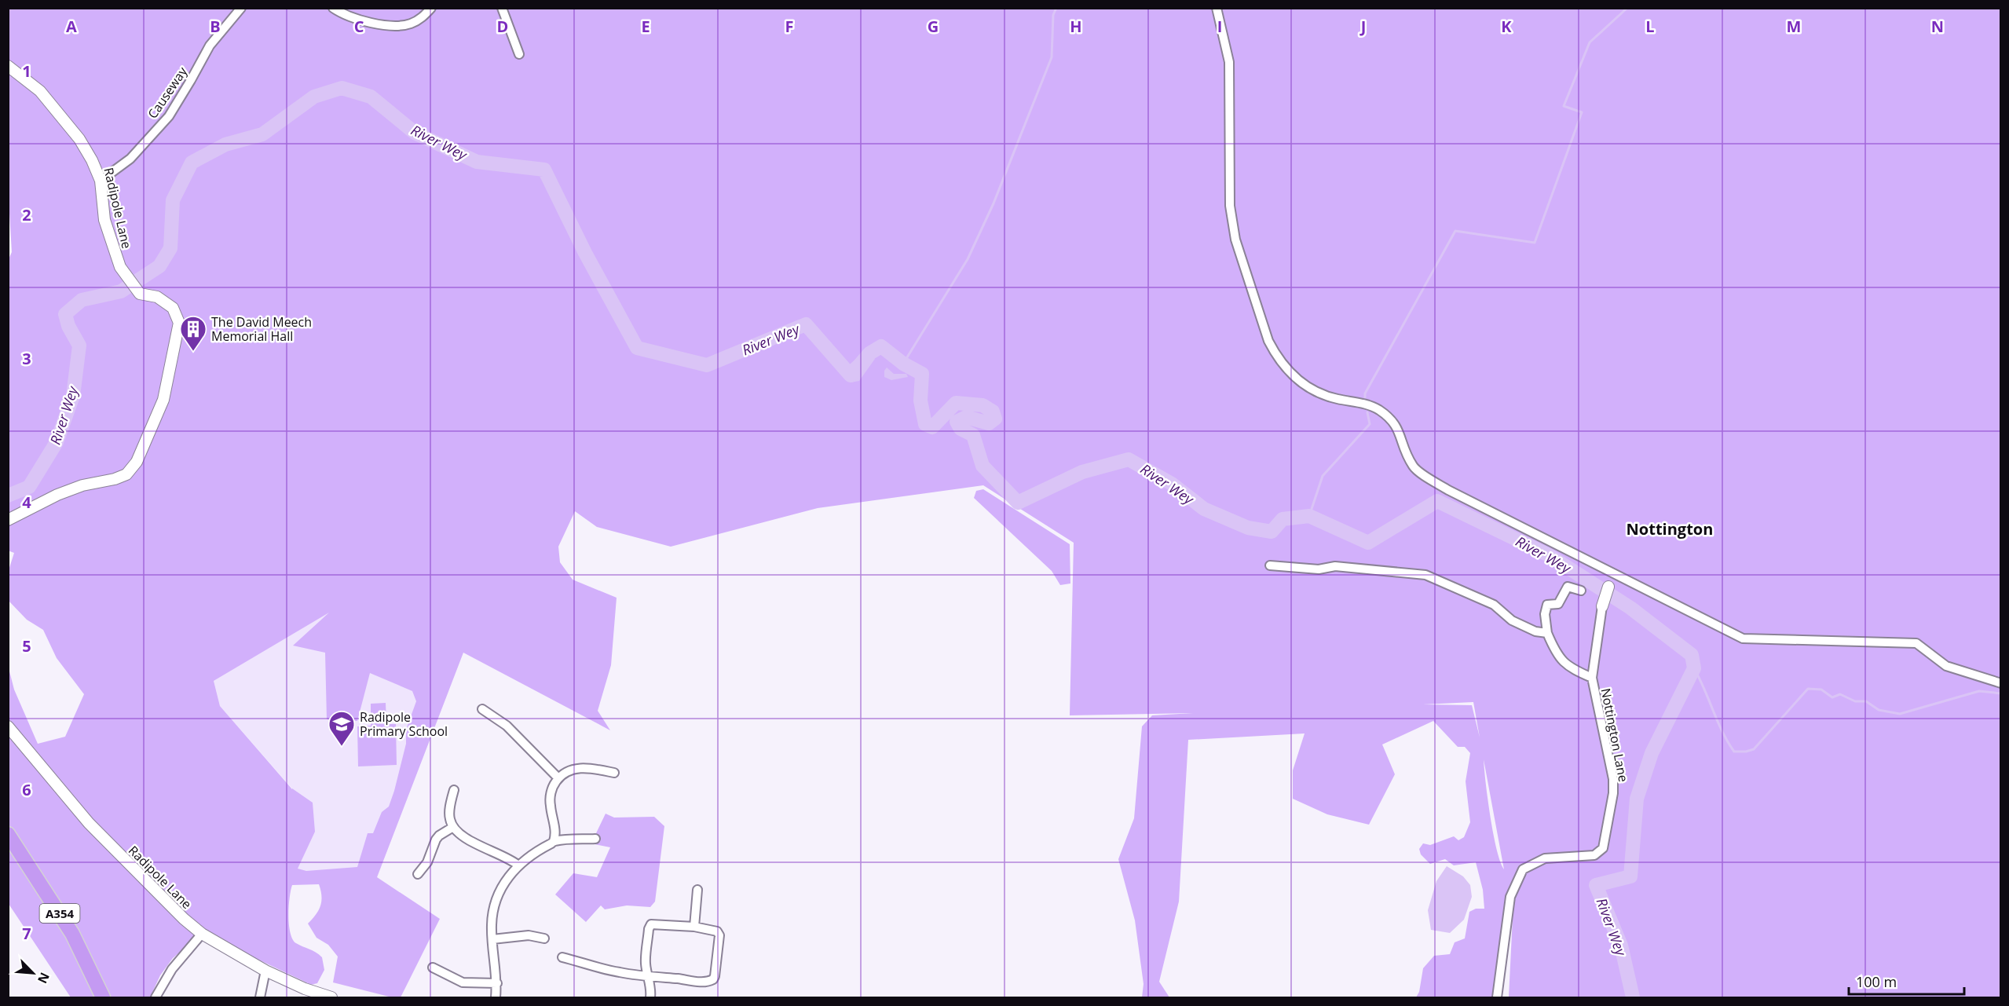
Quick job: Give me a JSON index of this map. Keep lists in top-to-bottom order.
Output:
{
  "streets": {
    "highway": ["A354"],
    "street": ["Causeway", "Radipole Lane", "Nottington Lane"]
  },
  "crossings": [
    ["Causeway", "Radipole Lane"]
  ],
  "districts": ["Nottington"],
  "water": ["River Wey"],
  "places": {
    "building": ["The David Meech Memorial Hall"],
    "school or university": ["Radipole Primary School"]
  },
  "scale_bar": "100 m",
  "north": "bottom right",
  "grid": {
    "columns": [
      "A",
      "B",
      "C",
      "D",
      "E",
      "F",
      "G",
      "H",
      "I",
      "J",
      "K",
      "L",
      "M",
      "N"
    ],
    "rows": [
      "1",
      "2",
      "3",
      "4",
      "5",
      "6",
      "7"
    ]
  }
}
